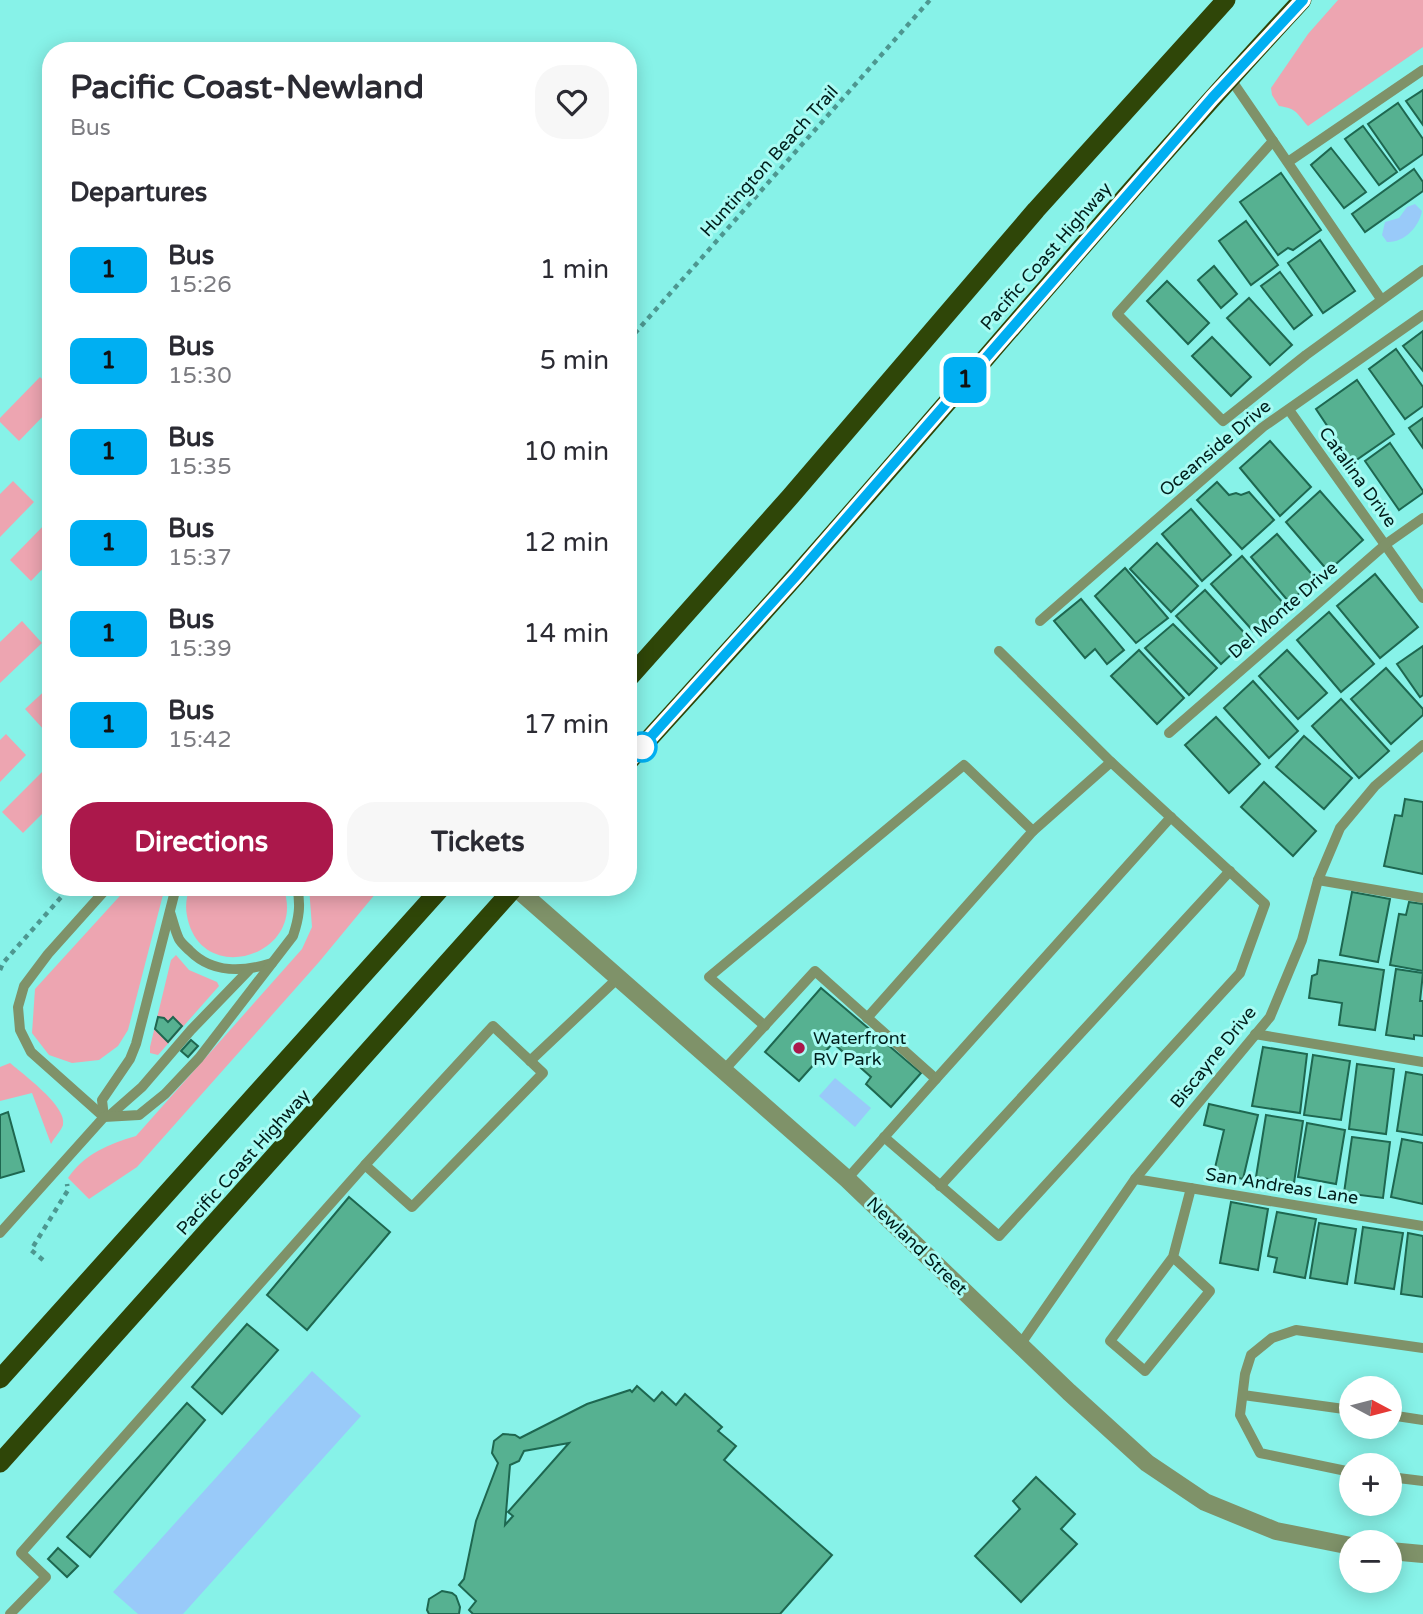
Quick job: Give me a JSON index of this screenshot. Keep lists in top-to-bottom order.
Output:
{
  "streets": {
    "highway": ["Pacific Coast Highway"],
    "street": ["Newland Street"],
    "lane": [
      "Oceanside Drive",
      "Catalina Drive",
      "Del Monte Drive",
      "Biscayne Drive",
      "San Andreas Lane"
    ],
    "path": ["Huntington Beach Trail"]
  },
  "crossings": [
    ["Oceanside Drive", "Catalina Drive"],
    ["Catalina Drive", "Del Monte Drive"],
    ["Biscayne Drive", "San Andreas Lane"],
    ["Biscayne Drive", "Newland Street"]
  ],
  "places": ["Waterfront RV Park"],
  "lines": ["bus line 1"],
  "north": "right",
  "page": {
    "on_map": "1",
    "heading": [
      ["Pacific Coast-Newland", "Bus"],
      "Departures"
    ],
    "list": [
      {
        "mark": "1",
        "name": "Bus",
        "note": "15:26",
        "value": "1 min"
      },
      {
        "mark": "1",
        "name": "Bus",
        "note": "15:30",
        "value": "5 min"
      },
      {
        "mark": "1",
        "name": "Bus",
        "note": "15:35",
        "value": "10 min"
      },
      {
        "mark": "1",
        "name": "Bus",
        "note": "15:37",
        "value": "12 min"
      },
      {
        "mark": "1",
        "name": "Bus",
        "note": "15:39",
        "value": "14 min"
      },
      {
        "mark": "1",
        "name": "Bus",
        "note": "15:42",
        "value": "17 min"
      }
    ],
    "buttons": ["Directions", "Tickets"],
    "map_buttons": ["+", "−"]
  }
}
